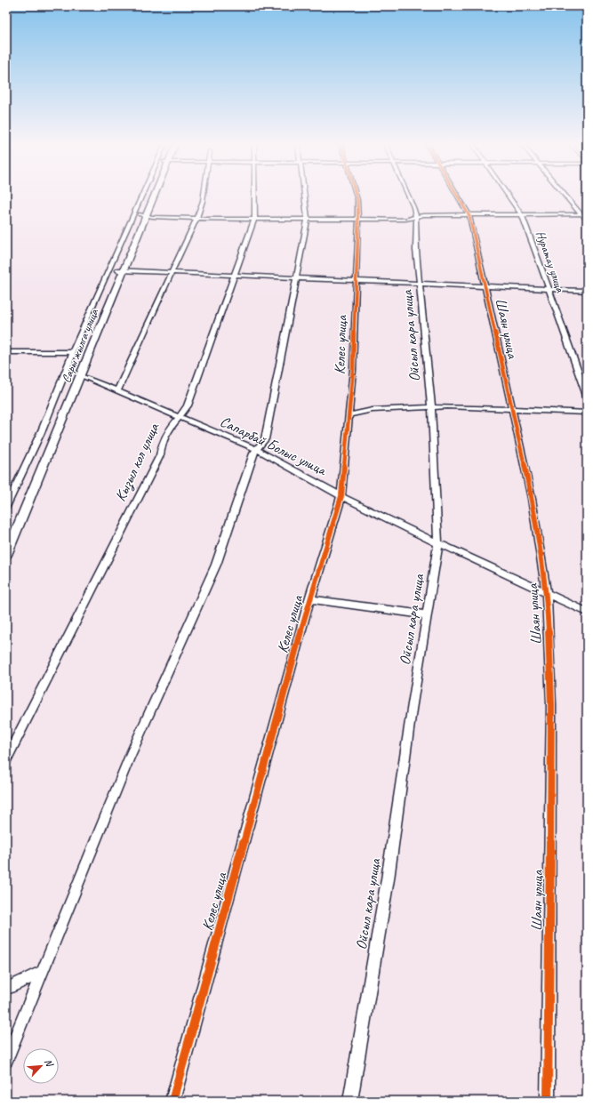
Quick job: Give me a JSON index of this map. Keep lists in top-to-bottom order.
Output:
{
  "streets": {
    "main road": ["Сары жылга улица"],
    "street": [
      "Нуратау улица",
      "Шаян улица",
      "Ойсыл кара улица",
      "Келес улица",
      "Сапарбай Болыс улица",
      "Кызыл кол улица"
    ]
  },
  "crossings": [
    ["Шаян улица", "Сапарбай Болыс улица"],
    ["Ойсыл кара улица", "Сапарбай Болыс улица"],
    ["Келес улица", "Сапарбай Болыс улица"],
    ["Сары жылга улица", "Сапарбай Болыс улица"],
    ["Сапарбай Болыс улица", "Кызыл кол улица"]
  ],
  "north": "top right"
}
